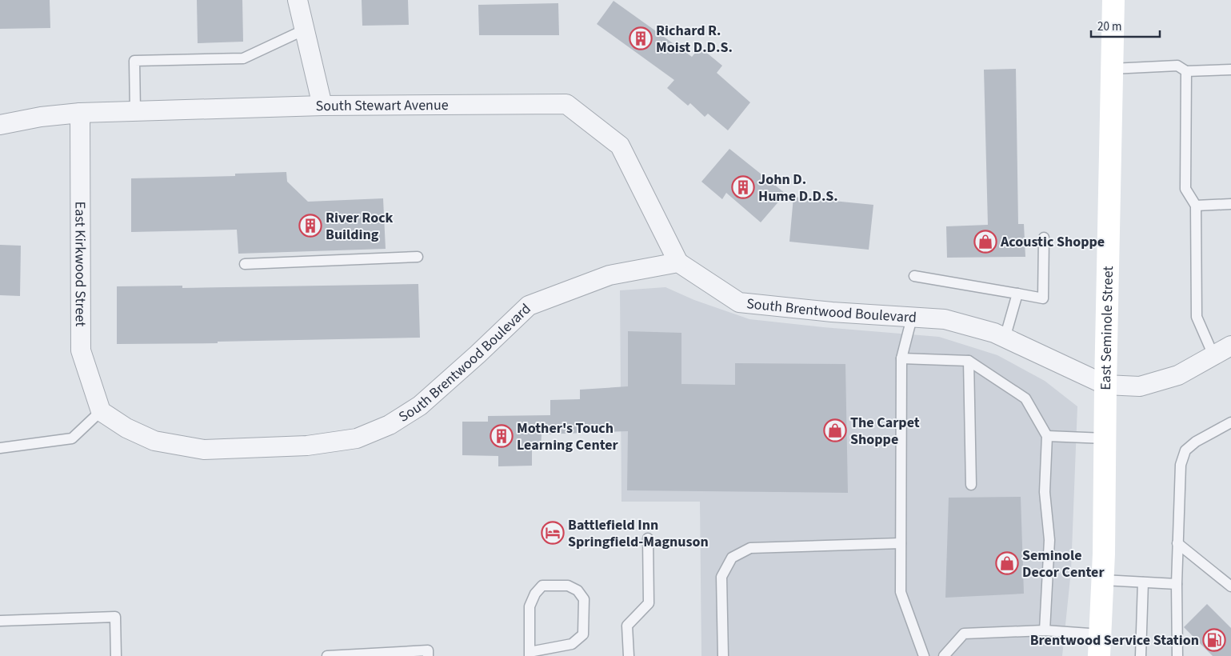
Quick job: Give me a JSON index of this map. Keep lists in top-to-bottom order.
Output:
{
  "streets": {
    "street": [
      "South Stewart Avenue",
      "East Kirkwood Street",
      "South Brentwood Boulevard",
      "East Seminole Street"
    ]
  },
  "crossings": [
    ["South Stewart Avenue", "East Kirkwood Street"],
    ["South Stewart Avenue", "South Brentwood Boulevard"],
    ["East Kirkwood Street", "South Brentwood Boulevard"],
    ["South Brentwood Boulevard", "East Seminole Street"]
  ],
  "places": {
    "building": [
      "Richard R. Moist D.D.S.",
      "John D. Hume D.D.S.",
      "River Rock Building",
      "Mother's Touch Learning Center"
    ],
    "shop": ["Acoustic Shoppe", "The Carpet Shoppe", "Seminole Decor Center"],
    "hotel": ["Battlefield Inn Springfield-Magnuson"],
    "fuel station": ["Brentwood Service Station"]
  },
  "scale_bar": "20 m"
}
